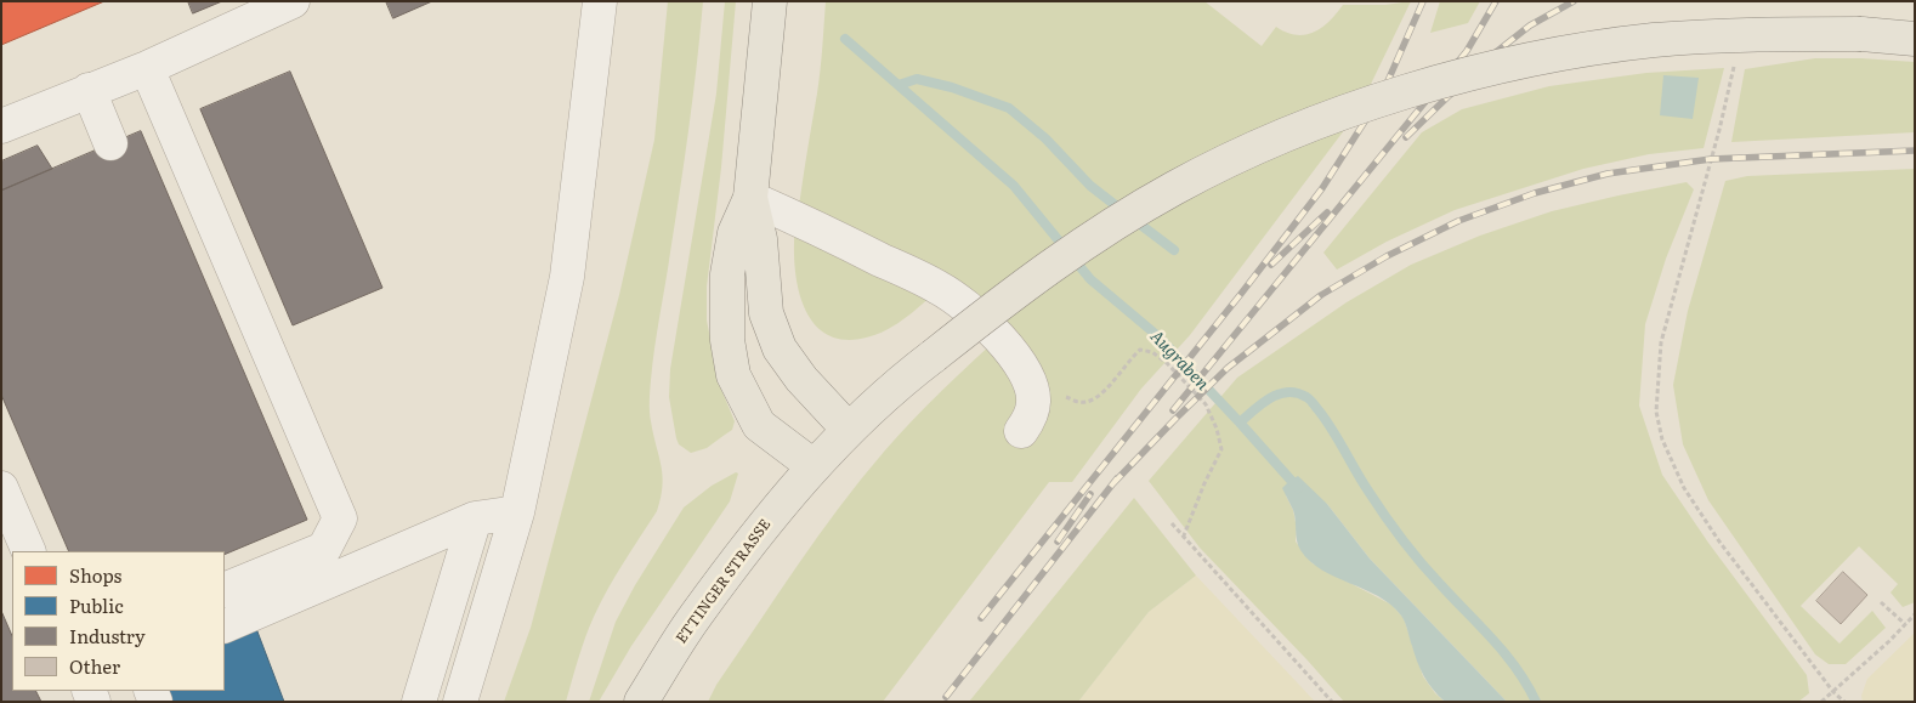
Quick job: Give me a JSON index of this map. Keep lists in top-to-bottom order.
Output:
{
  "streets": {
    "main road": ["ETTINGER STRASSE"]
  },
  "water": ["Augraben"],
  "legend": [
    "Shops",
    "Public",
    "Industry",
    "Other"
  ]
}
